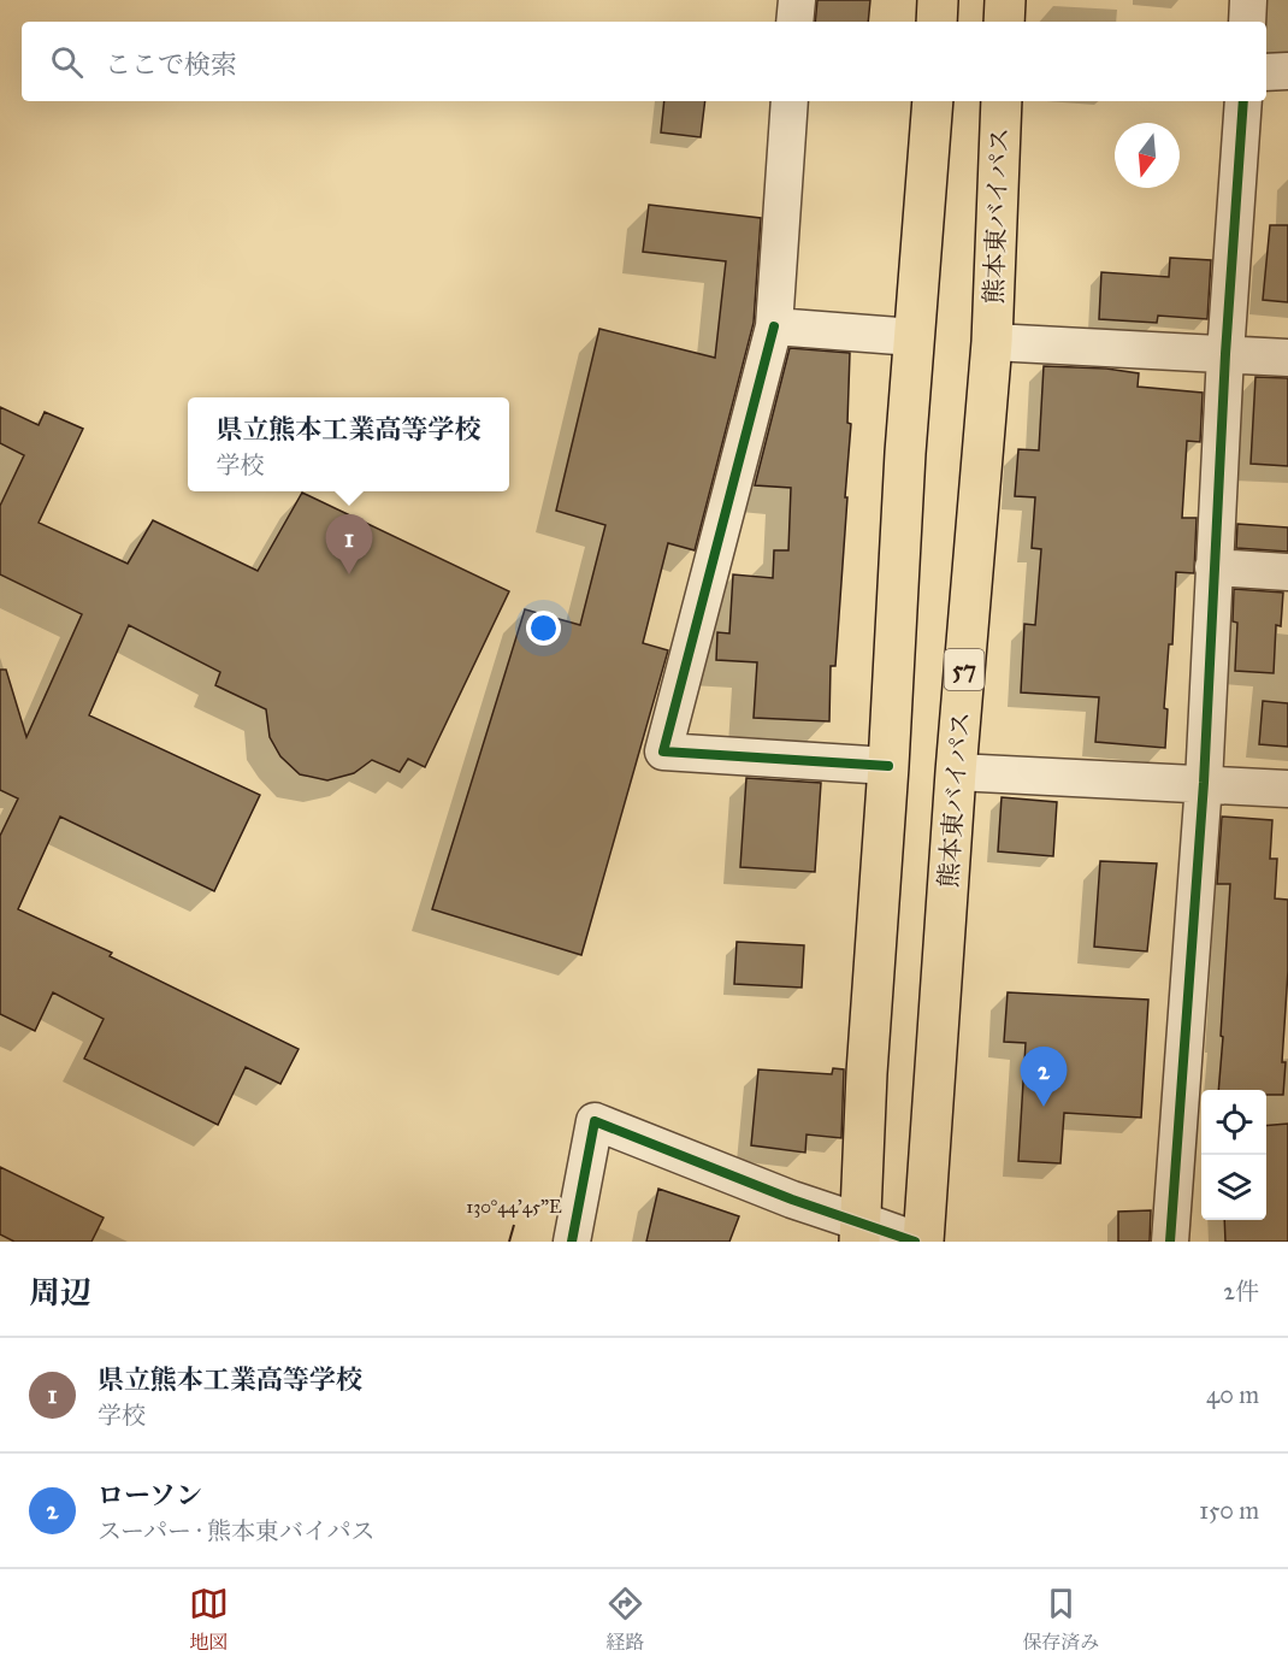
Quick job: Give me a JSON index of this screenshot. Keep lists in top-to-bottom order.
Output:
{
  "streets": {
    "highway": ["熊本東バイパス", "57"]
  },
  "north": "bottom",
  "page": {
    "search": "ここで検索",
    "popup": ["県立熊本工業高等学校", "学校"],
    "pins": ["1", "2"],
    "heading": ["周辺", "2件"],
    "list": [
      {
        "mark": "1",
        "name": "県立熊本工業高等学校",
        "note": "学校",
        "value": "40 m"
      },
      {
        "mark": "2",
        "name": "ローソン",
        "note": "スーパー · 熊本東バイパス",
        "value": "150 m"
      }
    ],
    "nav": ["地図", "経路", "保存済み"]
  },
  "coordinates": ["130°44'45\"E"]
}
